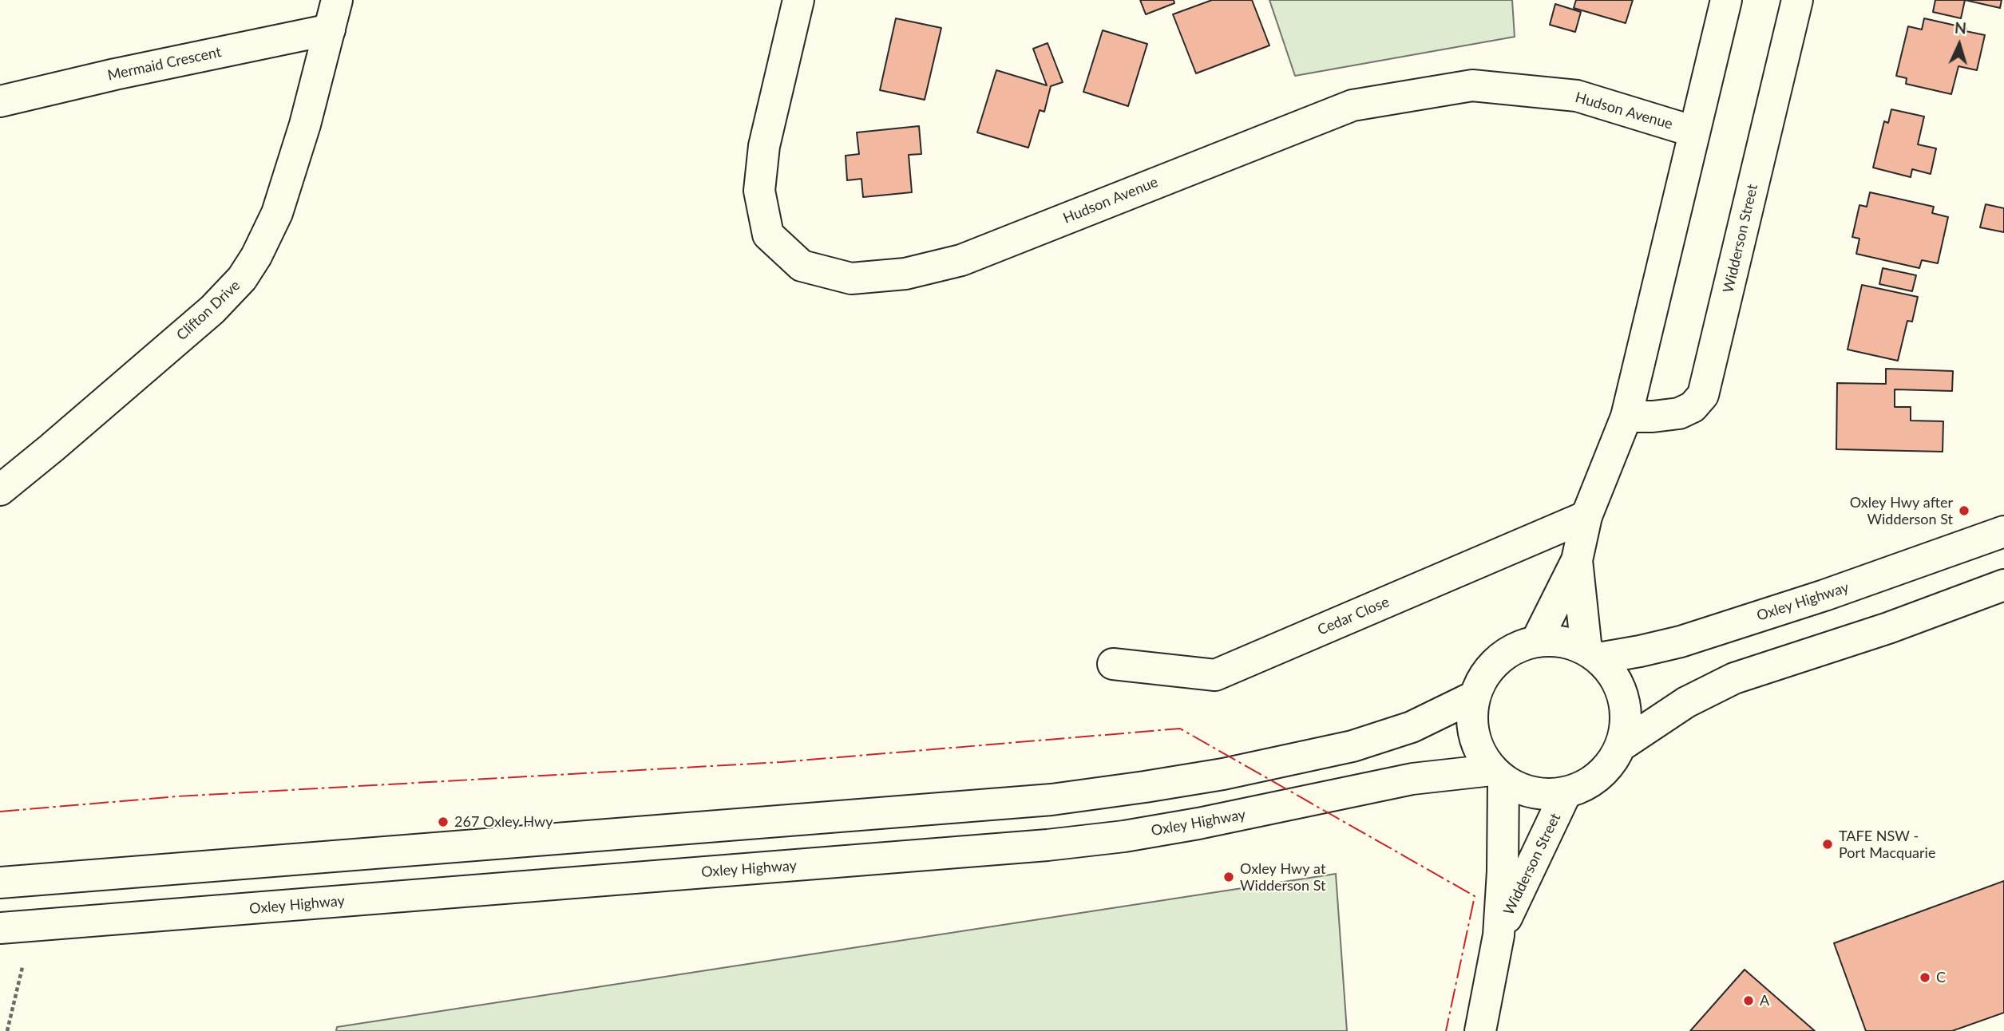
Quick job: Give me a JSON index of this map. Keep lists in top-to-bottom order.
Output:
{
  "streets": {
    "street": [
      "Mermaid Crescent",
      "Hudson Avenue",
      "Widderson Street",
      "Clifton Drive",
      "Oxley Highway",
      "Cedar Close"
    ]
  },
  "crossings": [
    ["Mermaid Crescent", "Clifton Drive"],
    ["Widderson Street", "Oxley Highway"]
  ],
  "places": [
    "Oxley Hwy after Widderson St",
    "267 Oxley Hwy",
    "TAFE NSW - Port Macquarie",
    "Oxley Hwy at Widderson St",
    "C",
    "A"
  ],
  "north": "top"
}
